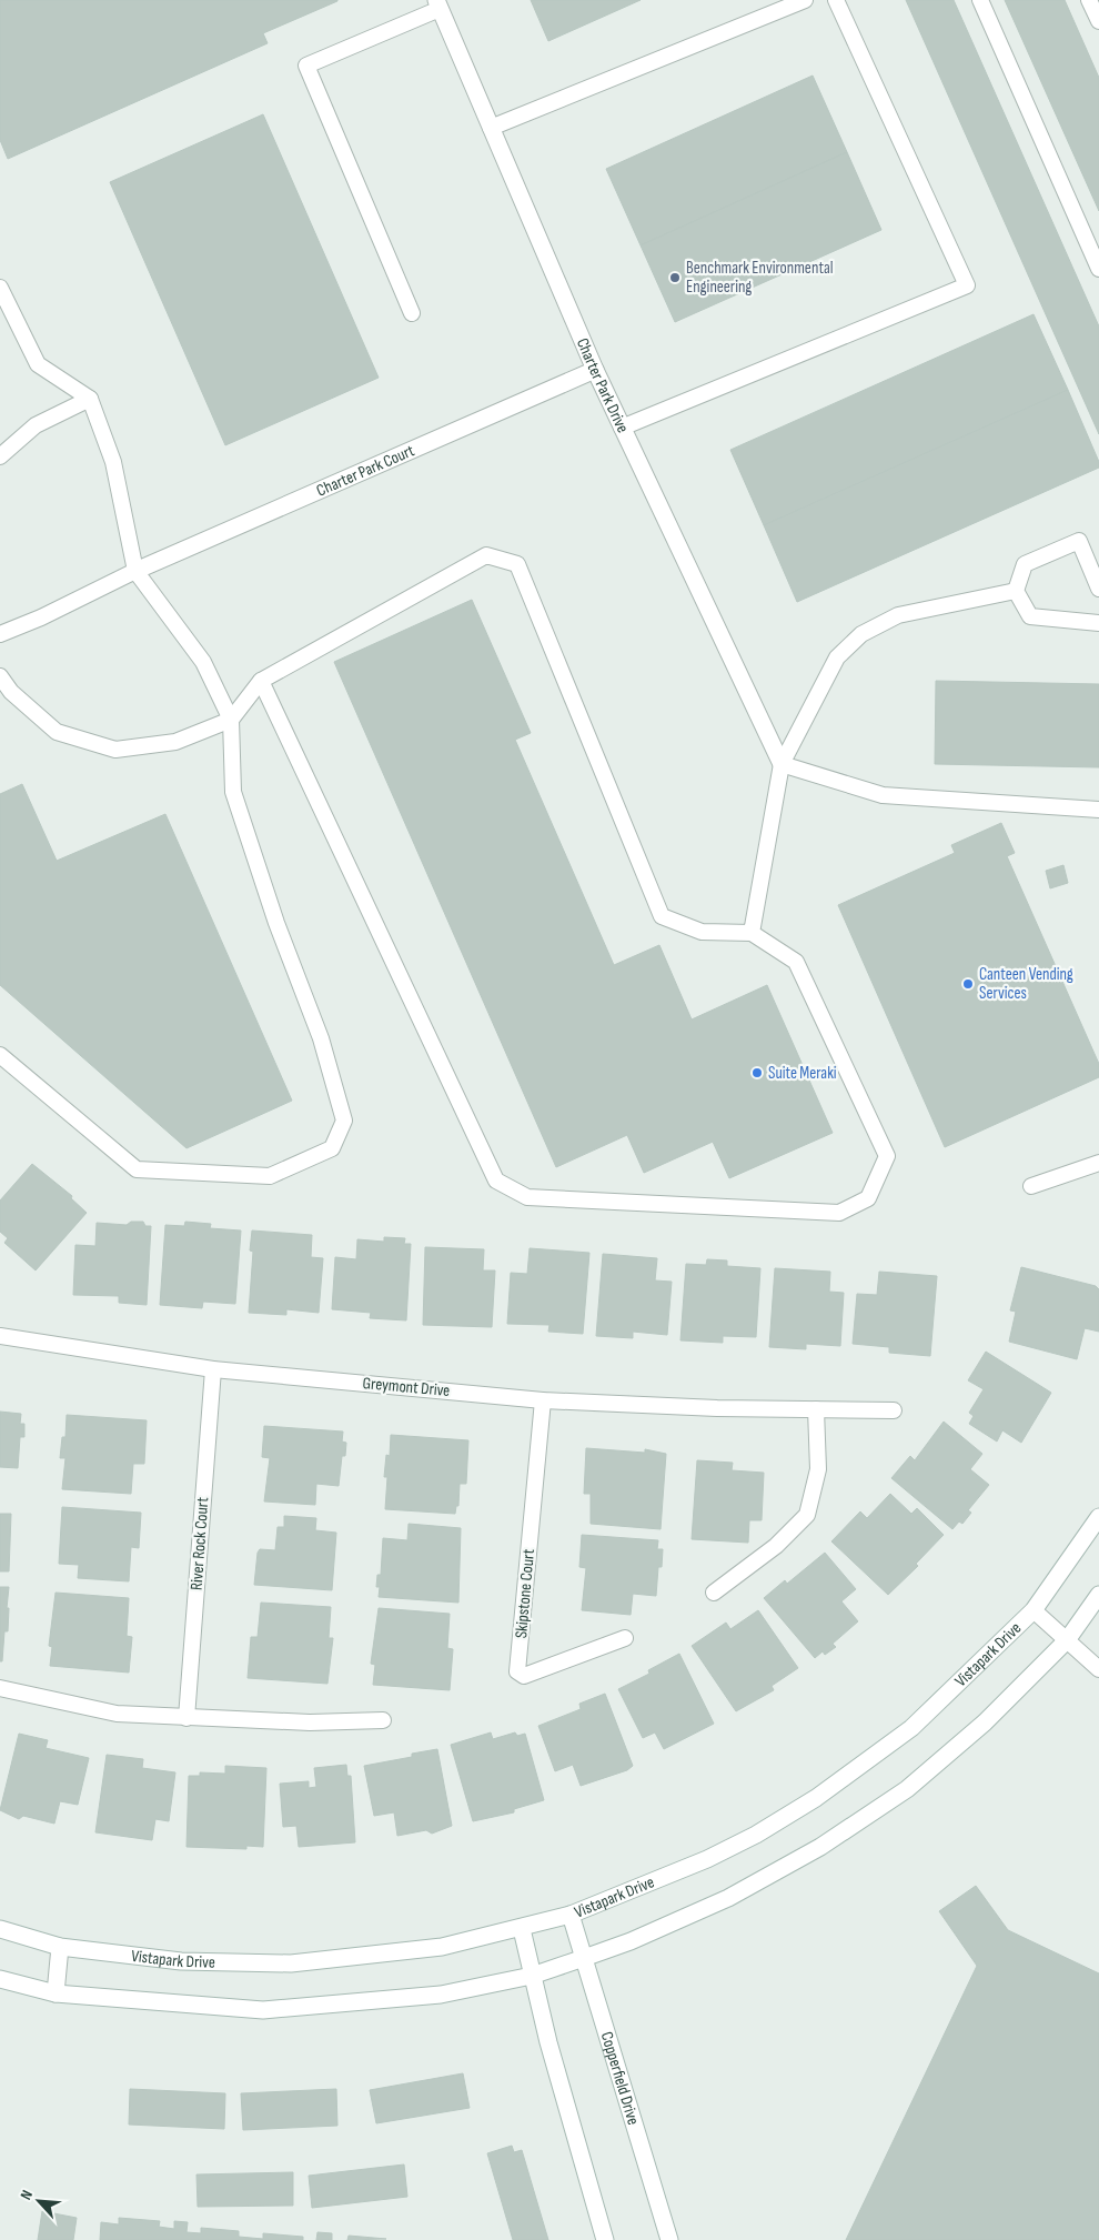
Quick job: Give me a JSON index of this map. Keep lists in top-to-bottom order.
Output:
{
  "streets": {
    "street": [
      "Charter Park Drive",
      "Charter Park Court",
      "Vistapark Drive",
      "Copperfield Drive"
    ],
    "lane": ["Greymont Drive", "River Rock Court", "Skipstone Court"]
  },
  "crossings": [
    ["Charter Park Drive", "Charter Park Court"],
    ["Greymont Drive", "River Rock Court"],
    ["Greymont Drive", "Skipstone Court"],
    ["Vistapark Drive", "Copperfield Drive"]
  ],
  "places": ["Benchmark Environmental Engineering", "Canteen Vending Services", "Suite Meraki"],
  "north": "top left"
}
